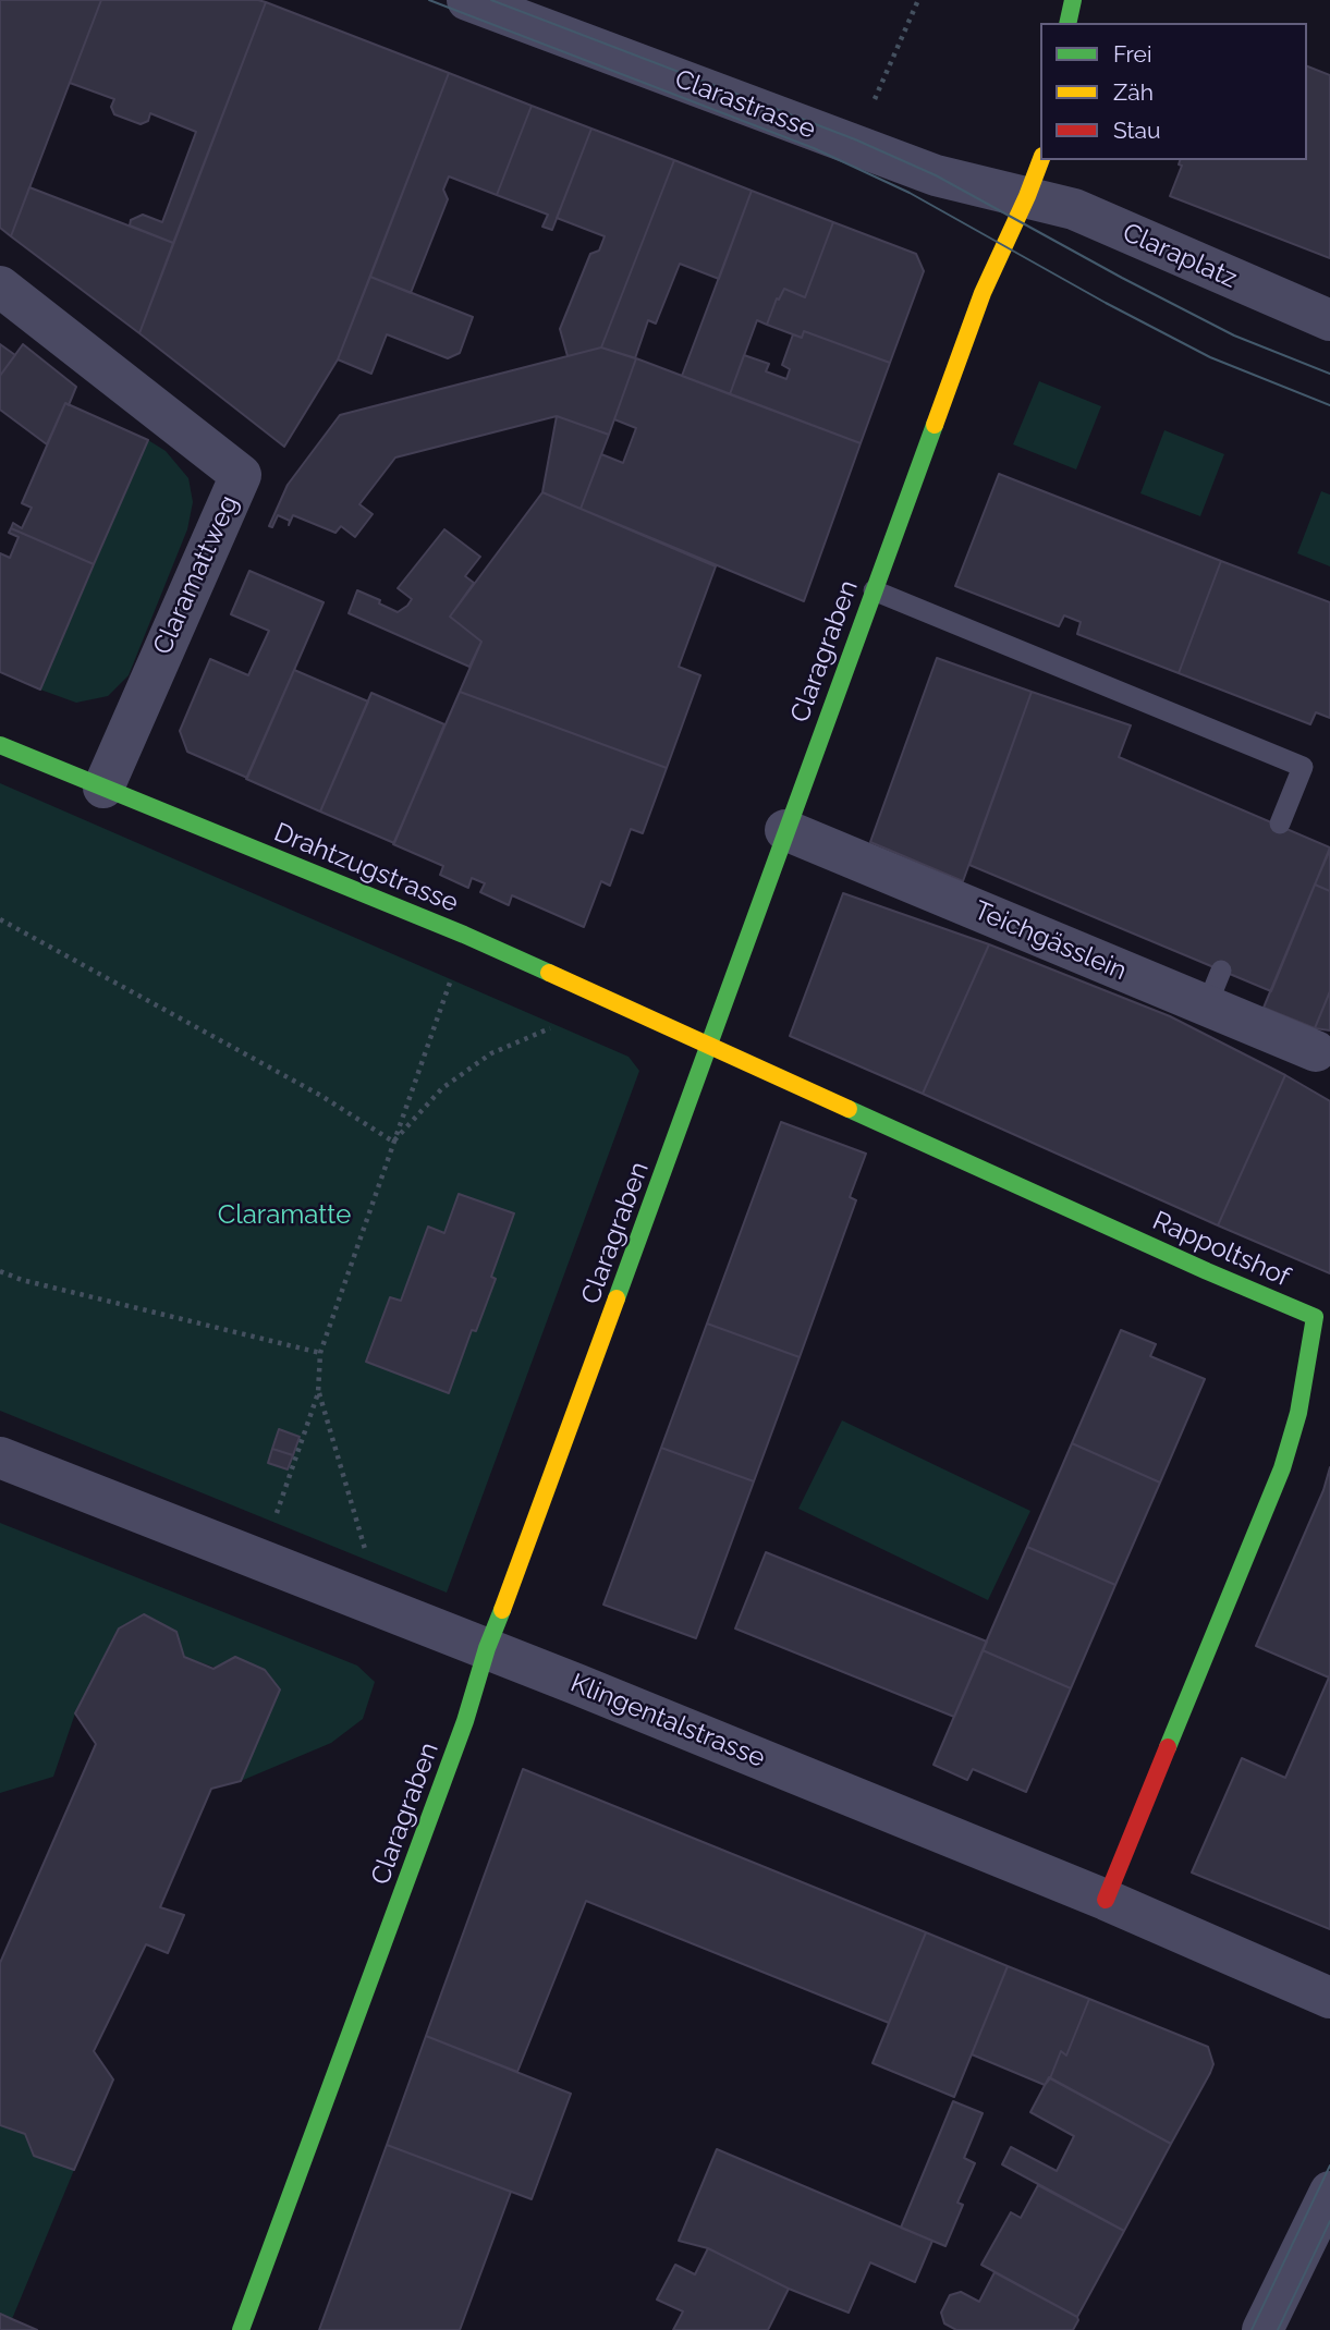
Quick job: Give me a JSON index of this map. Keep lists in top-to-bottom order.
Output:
{
  "streets": {
    "street": [
      "Clarastrasse",
      "Claraplatz",
      "Claramattweg",
      "Claragraben",
      "Drahtzugstrasse",
      "Teichgässlein",
      "Rappoltshof",
      "Klingentalstrasse"
    ]
  },
  "crossings": [
    ["Clarastrasse", "Claraplatz"],
    ["Clarastrasse", "Claragraben"],
    ["Claraplatz", "Claragraben"],
    ["Claramattweg", "Drahtzugstrasse"],
    ["Claragraben", "Drahtzugstrasse"],
    ["Claragraben", "Teichgässlein"],
    ["Claragraben", "Rappoltshof"],
    ["Claragraben", "Klingentalstrasse"],
    ["Drahtzugstrasse", "Rappoltshof"],
    ["Rappoltshof", "Klingentalstrasse"]
  ],
  "parks": ["Claramatte"],
  "legend": ["Frei", "Zäh", "Stau"]
}
